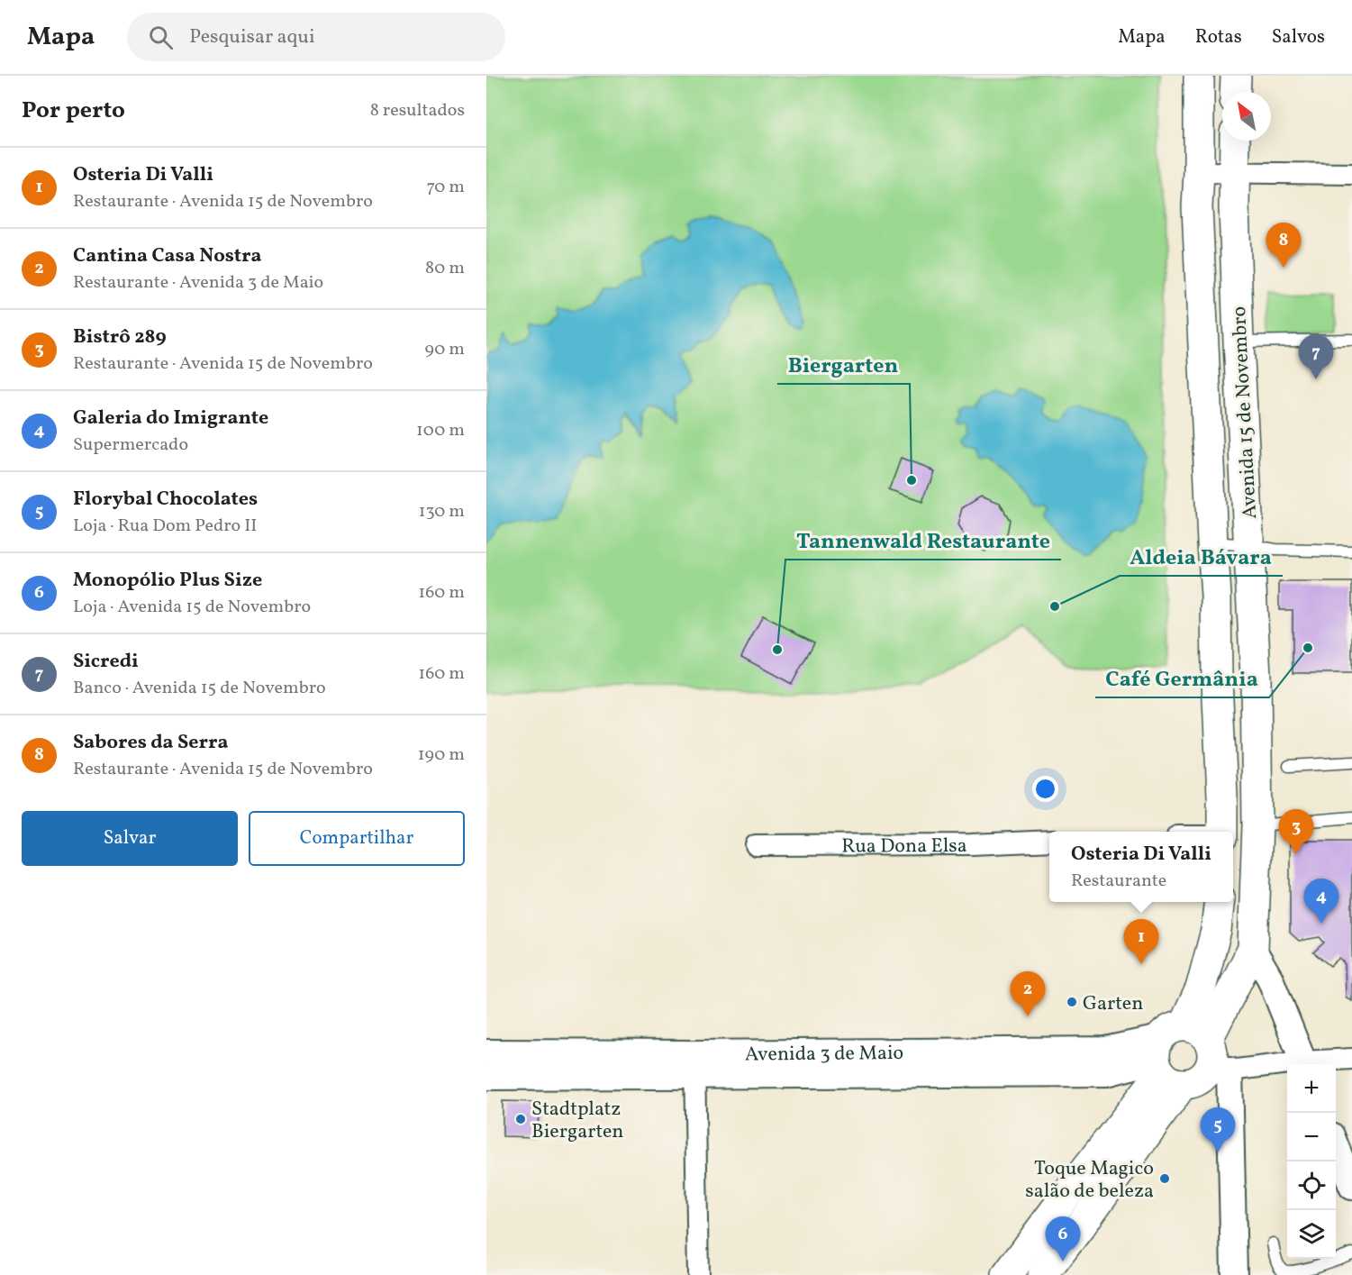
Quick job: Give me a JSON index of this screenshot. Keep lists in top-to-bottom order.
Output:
{
  "streets": {
    "main road": ["Avenida 15 de Novembro"],
    "street": ["Rua Dona Elsa", "Avenida 3 de Maio"]
  },
  "crossings": [
    ["Avenida 15 de Novembro", "Avenida 3 de Maio"]
  ],
  "places": [
    "Biergarten",
    "Aldeia Bávara",
    "Café Germânia",
    "Tannenwald Restaurante",
    "Garten",
    "Stadtplatz Biergarten",
    "Toque Magico salão de beleza"
  ],
  "north": "top left",
  "page": {
    "header": "Mapa",
    "search": "Pesquisar aqui",
    "nav": ["Mapa", "Rotas", "Salvos"],
    "heading": ["Por perto", "8 resultados"],
    "list": [
      {
        "mark": "1",
        "name": "Osteria Di Valli",
        "note": "Restaurante · Avenida 15 de Novembro",
        "value": "70 m"
      },
      {
        "mark": "2",
        "name": "Cantina Casa Nostra",
        "note": "Restaurante · Avenida 3 de Maio",
        "value": "80 m"
      },
      {
        "mark": "3",
        "name": "Bistrô 289",
        "note": "Restaurante · Avenida 15 de Novembro",
        "value": "90 m"
      },
      {
        "mark": "4",
        "name": "Galeria do Imigrante",
        "note": "Supermercado",
        "value": "100 m"
      },
      {
        "mark": "5",
        "name": "Florybal Chocolates",
        "note": "Loja · Rua Dom Pedro II",
        "value": "130 m"
      },
      {
        "mark": "6",
        "name": "Monopólio Plus Size",
        "note": "Loja · Avenida 15 de Novembro",
        "value": "160 m"
      },
      {
        "mark": "7",
        "name": "Sicredi",
        "note": "Banco · Avenida 15 de Novembro",
        "value": "160 m"
      },
      {
        "mark": "8",
        "name": "Sabores da Serra",
        "note": "Restaurante · Avenida 15 de Novembro",
        "value": "190 m"
      }
    ],
    "pins": [
      "8",
      "7",
      "3",
      "4",
      "1",
      "2",
      "5",
      "6"
    ],
    "buttons": ["Salvar", "Compartilhar"],
    "popup": ["Osteria Di Valli", "Restaurante"],
    "map_buttons": ["+", "−"]
  }
}
